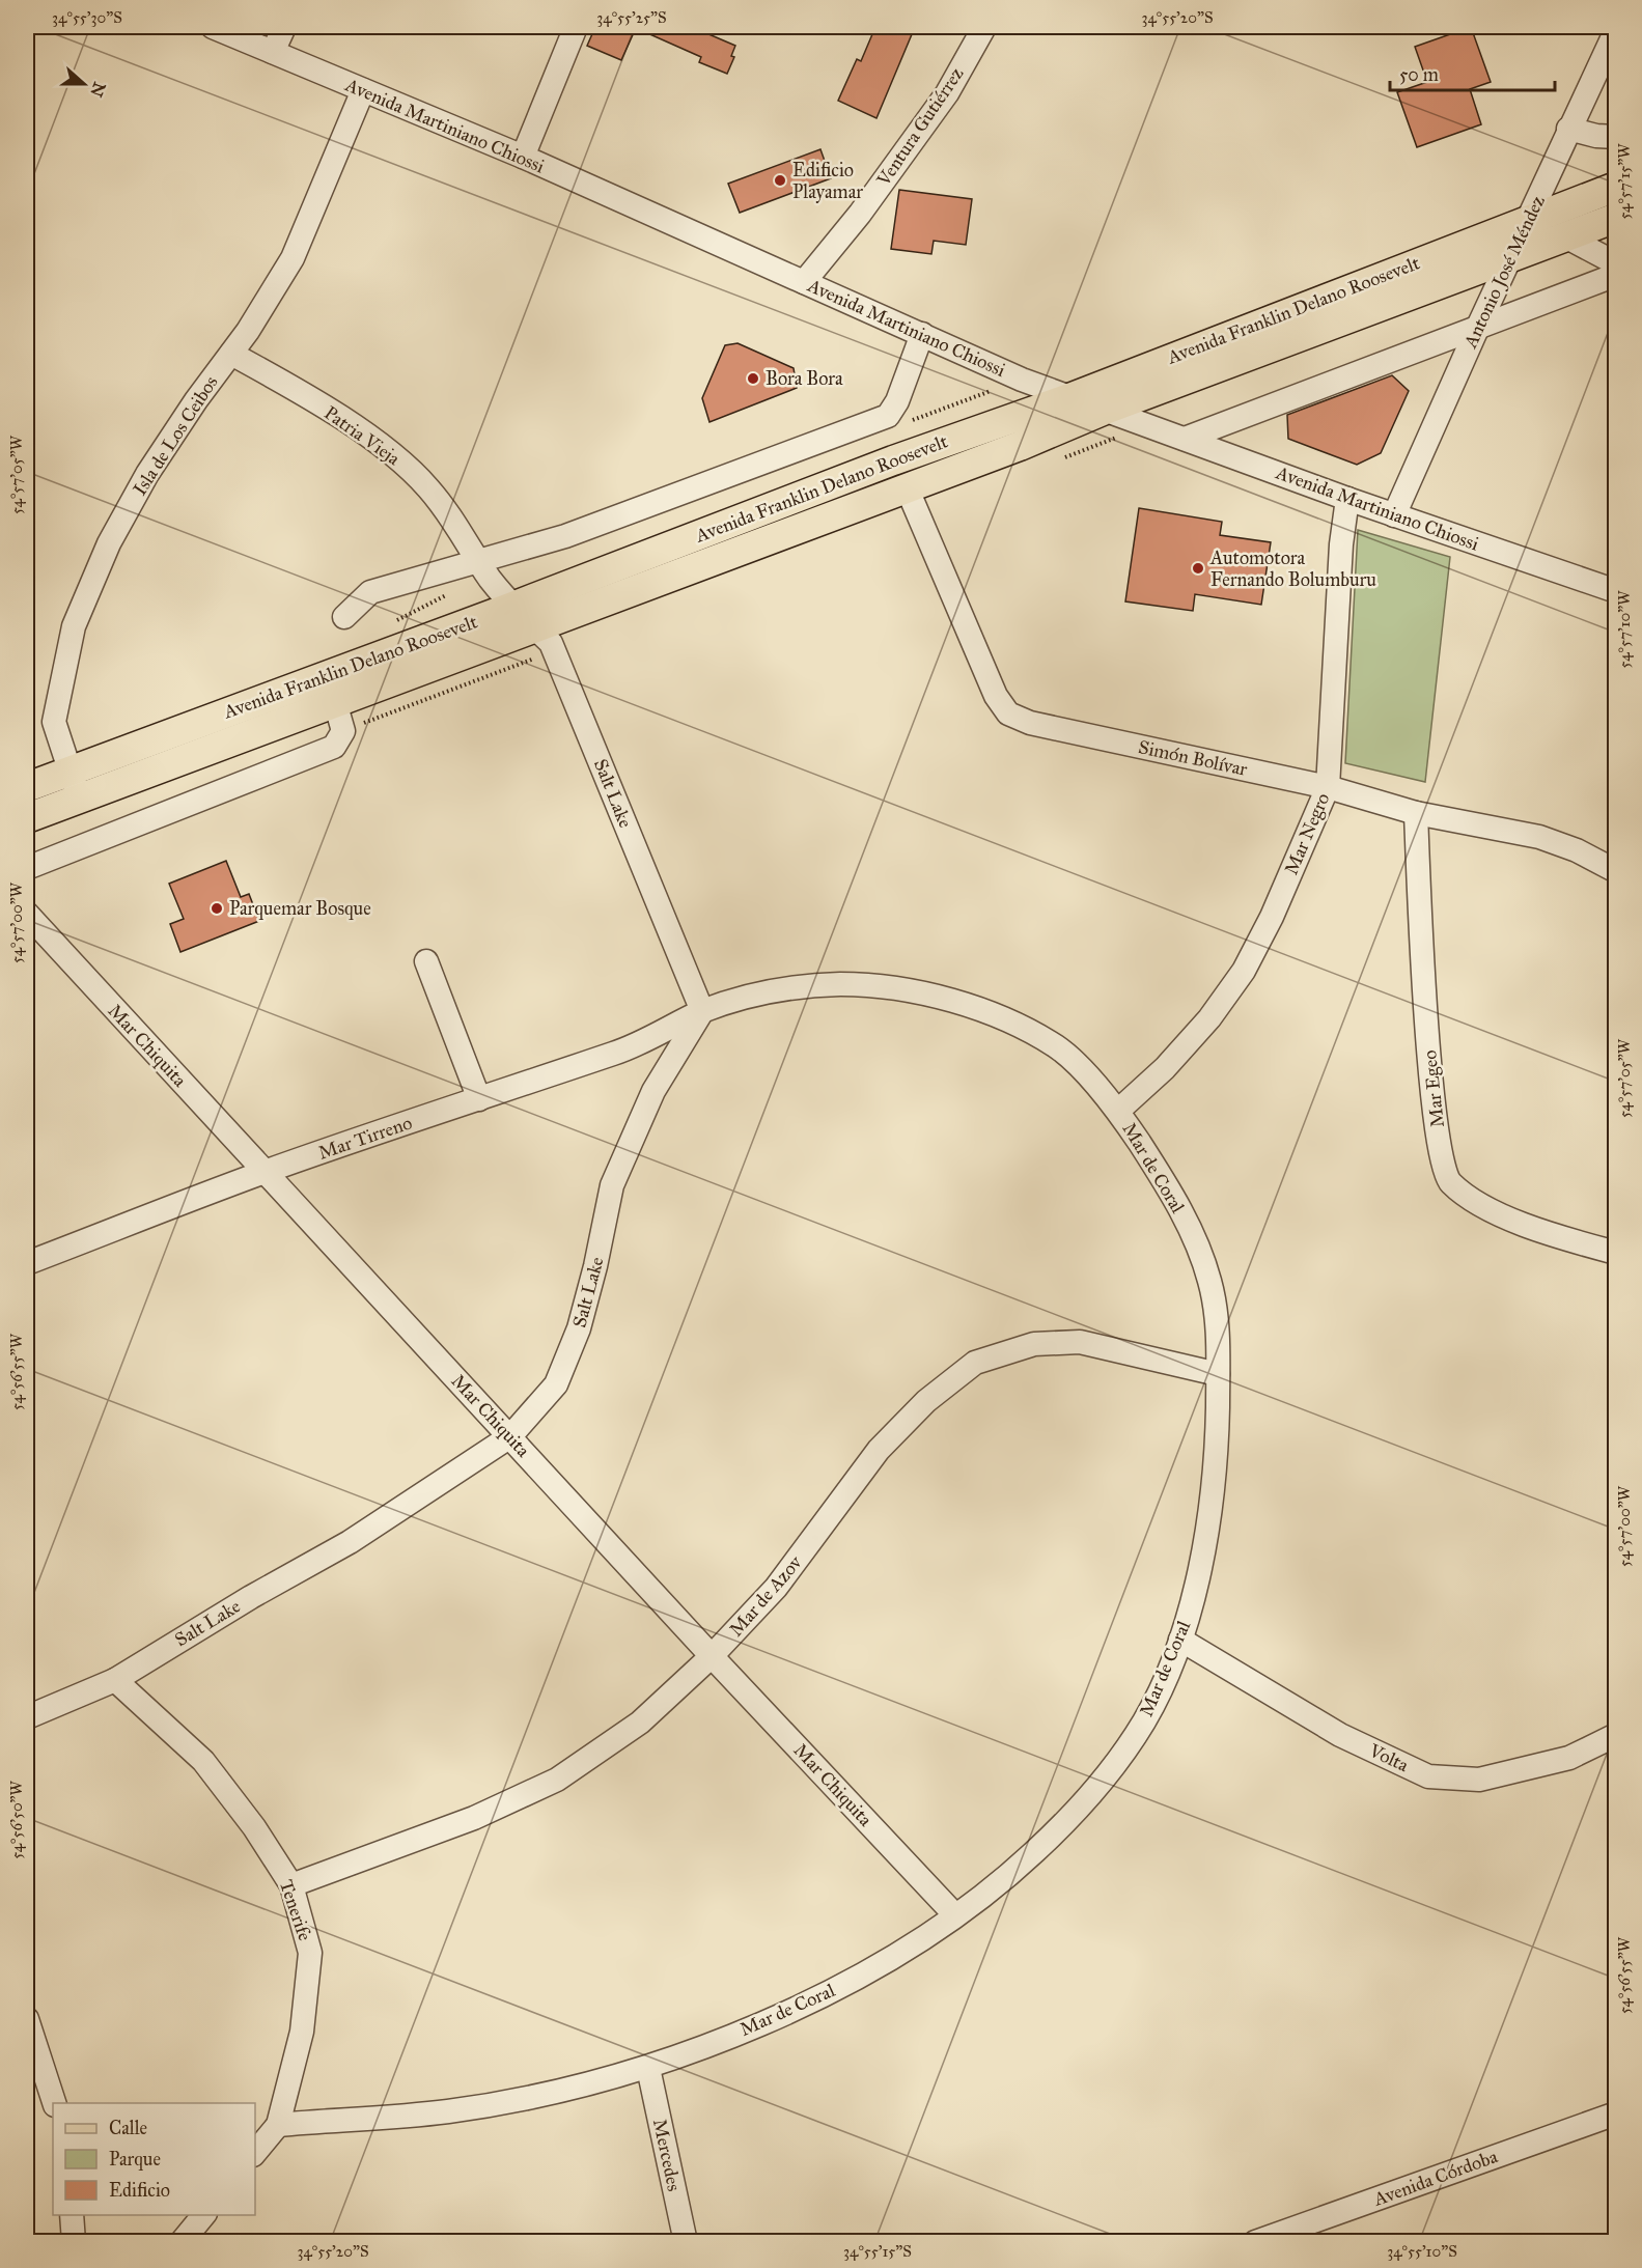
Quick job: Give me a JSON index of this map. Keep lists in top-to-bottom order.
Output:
{
  "streets": {
    "main road": ["Avenida Franklin Delano Roosevelt"],
    "street": [
      "Avenida Martiniano Chiossi",
      "Ventura Gutiérrez",
      "Antonio José Méndez",
      "Isla de Los Ceibos",
      "Patria Vieja",
      "Simón Bolívar",
      "Salt Lake",
      "Mar Negro",
      "Mar Chiquita",
      "Mar Egeo",
      "Mar Tirreno",
      "Mar de Coral",
      "Mar de Azov",
      "Volta",
      "Tenerife",
      "Mercedes",
      "Avenida Córdoba"
    ]
  },
  "crossings": [
    ["Avenida Martiniano Chiossi", "Ventura Gutiérrez"],
    ["Avenida Martiniano Chiossi", "Antonio José Méndez"],
    ["Avenida Martiniano Chiossi", "Avenida Franklin Delano Roosevelt"],
    ["Avenida Martiniano Chiossi", "Isla de Los Ceibos"],
    ["Avenida Martiniano Chiossi", "Mar Negro"],
    ["Antonio José Méndez", "Avenida Franklin Delano Roosevelt"],
    ["Avenida Franklin Delano Roosevelt", "Isla de Los Ceibos"],
    ["Avenida Franklin Delano Roosevelt", "Patria Vieja"],
    ["Avenida Franklin Delano Roosevelt", "Simón Bolívar"],
    ["Avenida Franklin Delano Roosevelt", "Salt Lake"],
    ["Isla de Los Ceibos", "Patria Vieja"],
    ["Patria Vieja", "Salt Lake"],
    ["Simón Bolívar", "Mar Negro"],
    ["Simón Bolívar", "Mar Egeo"],
    ["Salt Lake", "Mar Chiquita"],
    ["Salt Lake", "Mar Tirreno"],
    ["Salt Lake", "Mar de Coral"],
    ["Salt Lake", "Tenerife"],
    ["Mar Negro", "Mar de Coral"],
    ["Mar Chiquita", "Mar Tirreno"],
    ["Mar Chiquita", "Mar de Coral"],
    ["Mar Chiquita", "Mar de Azov"],
    ["Mar Tirreno", "Mar de Coral"],
    ["Mar de Coral", "Mar de Azov"],
    ["Mar de Coral", "Volta"],
    ["Mar de Coral", "Tenerife"],
    ["Mar de Coral", "Mercedes"],
    ["Mar de Azov", "Tenerife"]
  ],
  "places": [
    "Edificio Playamar",
    "Bora Bora",
    "Automotora Fernando Bolumburu",
    "Parquemar Bosque"
  ],
  "legend": ["Calle", "Parque", "Edificio"],
  "scale_bar": "50 m",
  "north": "right",
  "coordinates": [
    "34°55'30\"S",
    "34°55'25\"S",
    "34°55'20\"S",
    "54°57'15\"W",
    "54°57'05\"W",
    "54°57'10\"W",
    "54°57'00\"W",
    "54°56'55\"W",
    "54°56'50\"W",
    "34°55'15\"S",
    "34°55'10\"S"
  ]
}
